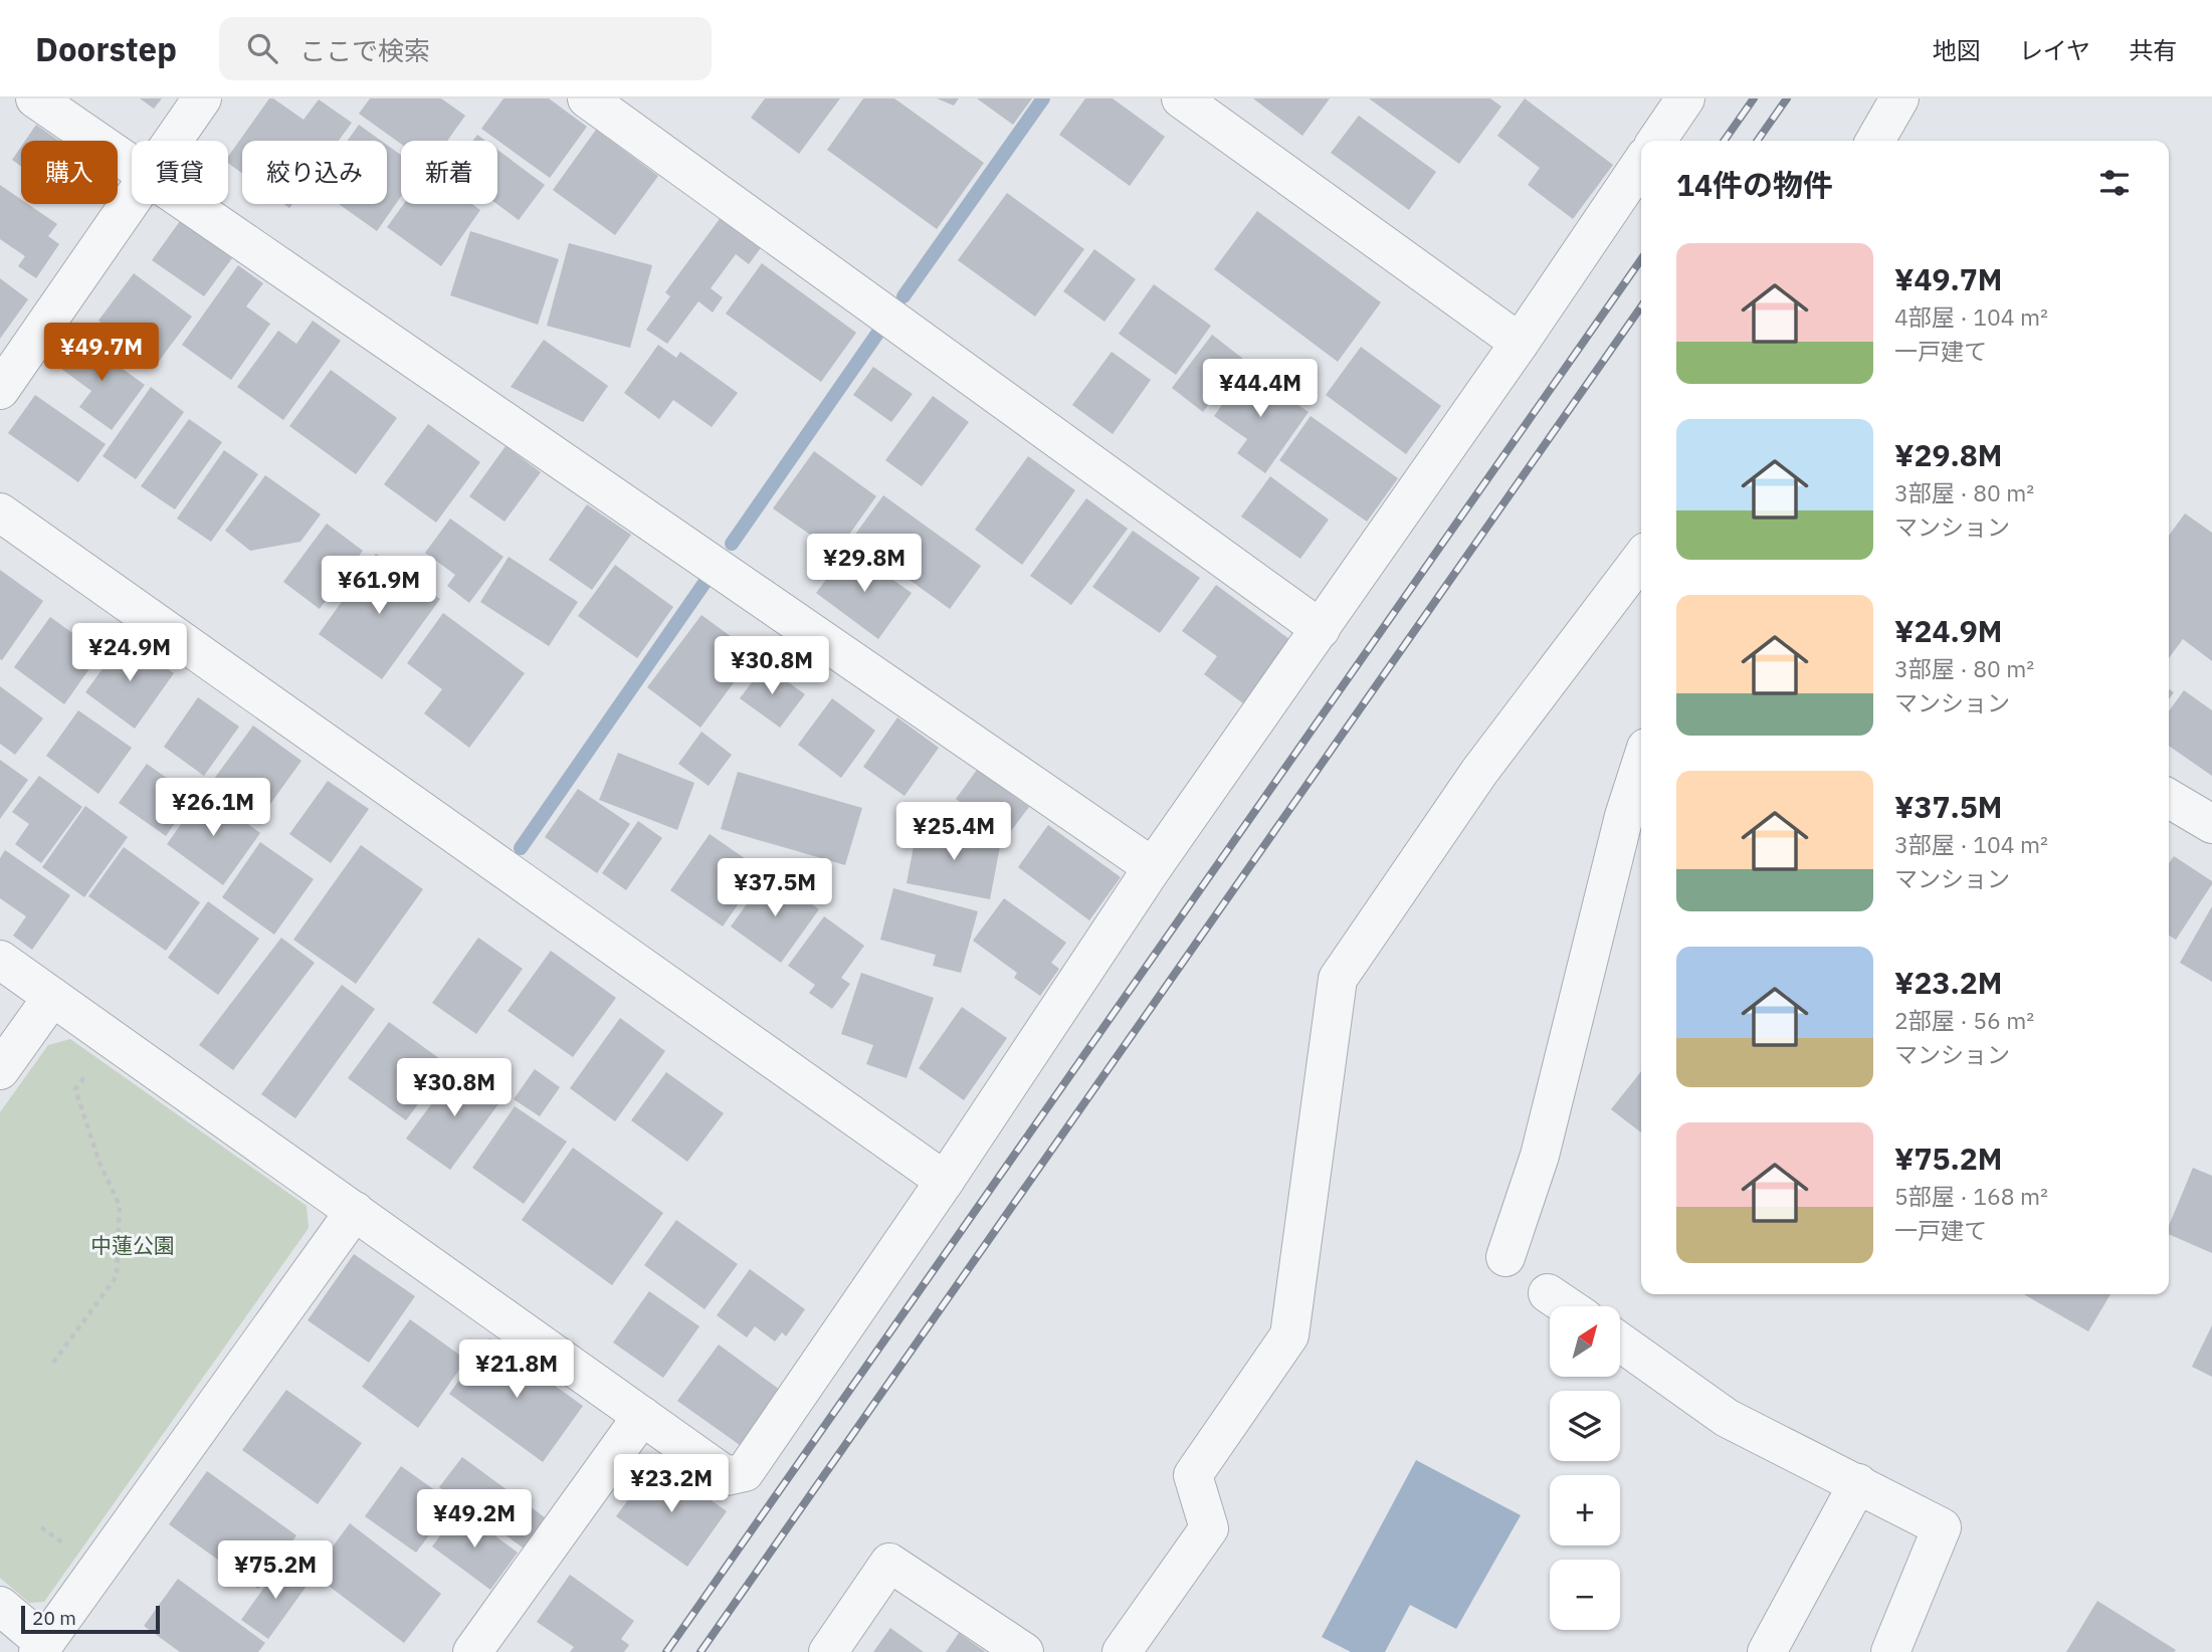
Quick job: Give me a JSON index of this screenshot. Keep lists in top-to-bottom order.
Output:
{
  "parks": ["中蓮公園"],
  "scale_bar": "20 m",
  "north": "top right",
  "page": {
    "header": "Doorstep",
    "search": "ここで検索",
    "nav": ["地図", "レイヤ", "共有"],
    "chip": [
      "購入",
      "賃貸",
      "絞り込み",
      "新着"
    ],
    "heading": "14件の物件",
    "list": [
      {
        "name": "¥49.7M",
        "note": "4部屋 · 104 m² · 一戸建て"
      },
      {
        "name": "¥29.8M",
        "note": "3部屋 · 80 m² · マンション"
      },
      {
        "name": "¥24.9M",
        "note": "3部屋 · 80 m² · マンション"
      },
      {
        "name": "¥37.5M",
        "note": "3部屋 · 104 m² · マンション"
      },
      {
        "name": "¥23.2M",
        "note": "2部屋 · 56 m² · マンション"
      },
      {
        "name": "¥75.2M",
        "note": "5部屋 · 168 m² · 一戸建て"
      }
    ],
    "price": [
      "¥49.7M",
      "¥44.4M",
      "¥29.8M",
      "¥61.9M",
      "¥24.9M",
      "¥30.8M",
      "¥26.1M",
      "¥25.4M",
      "¥37.5M",
      "¥30.8M",
      "¥21.8M",
      "¥23.2M",
      "¥49.2M",
      "¥75.2M"
    ],
    "map_buttons": ["+", "−"],
    "scale": "20 m"
  }
}
